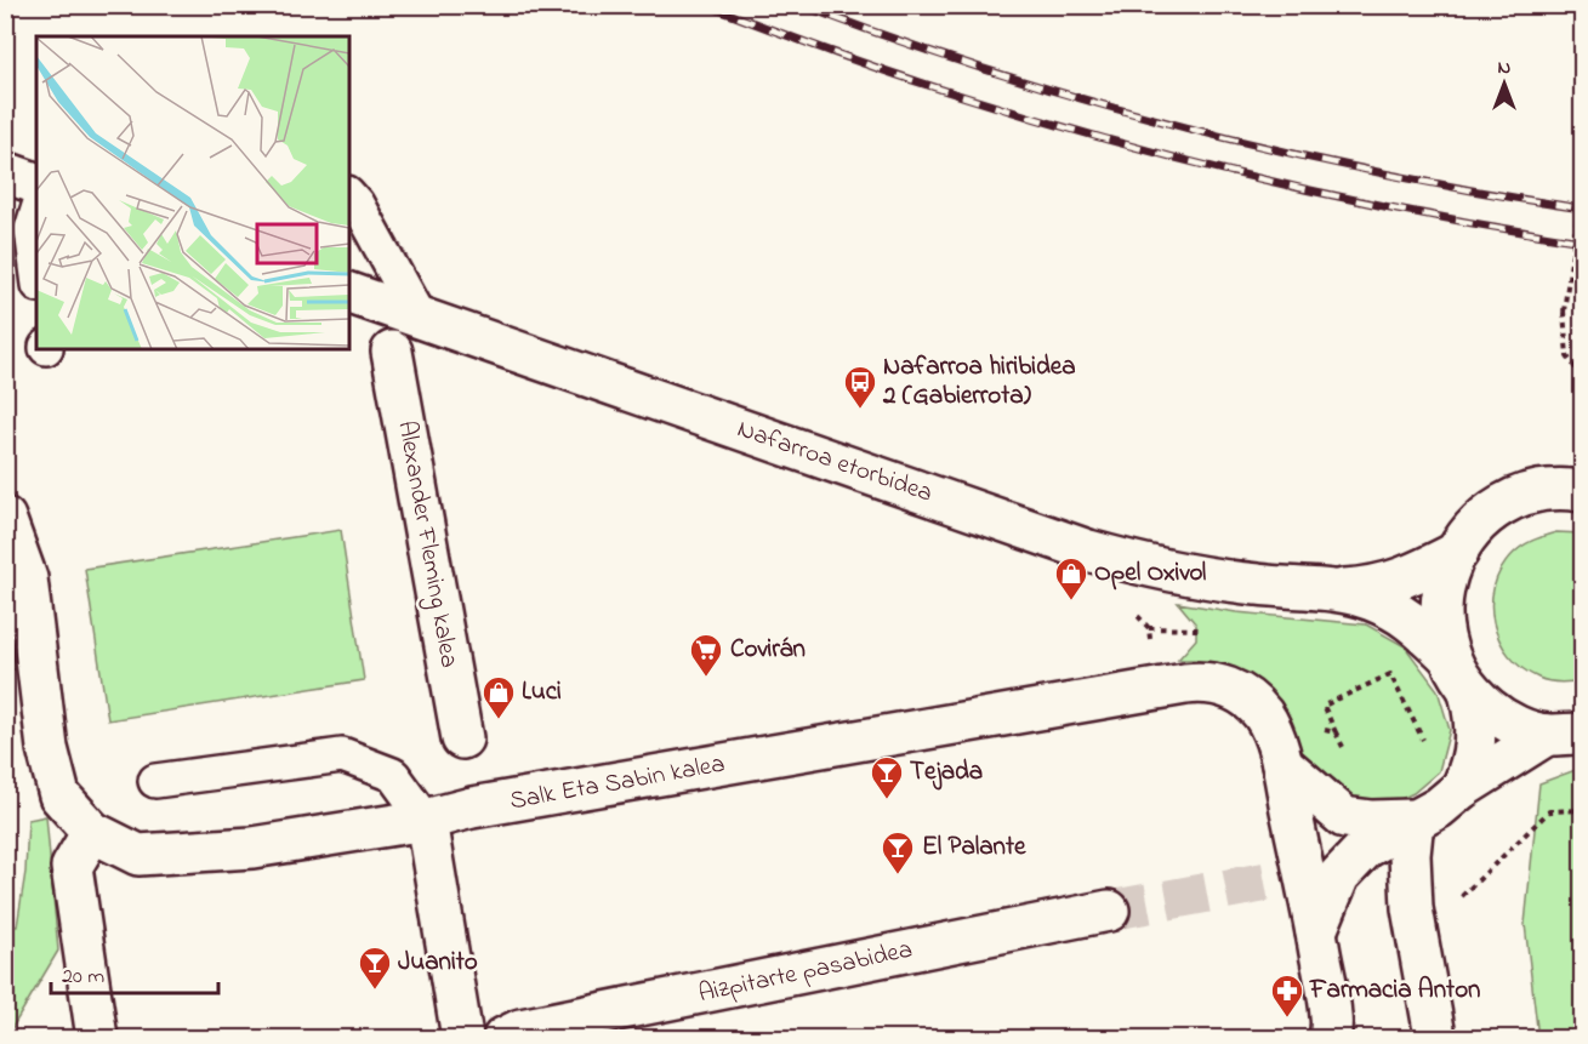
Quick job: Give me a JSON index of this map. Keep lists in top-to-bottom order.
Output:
{
  "streets": {
    "street": [
      "Nafarroa etorbidea",
      "Alexander Fleming kalea",
      "Salk Eta Sabin kalea",
      "Aizpitarte pasabidea"
    ]
  },
  "places": {
    "bus stop": ["Nafarroa hiribidea 2 (Gabierrota)"],
    "shop": ["Opel Oxivol", "Luci"],
    "supermarket": ["Covirán"],
    "bar": ["Tejada", "El Palante", "Juanito"],
    "pharmacy": ["Farmacia Anton"]
  },
  "scale_bar": "20 m",
  "north": "top"
}
